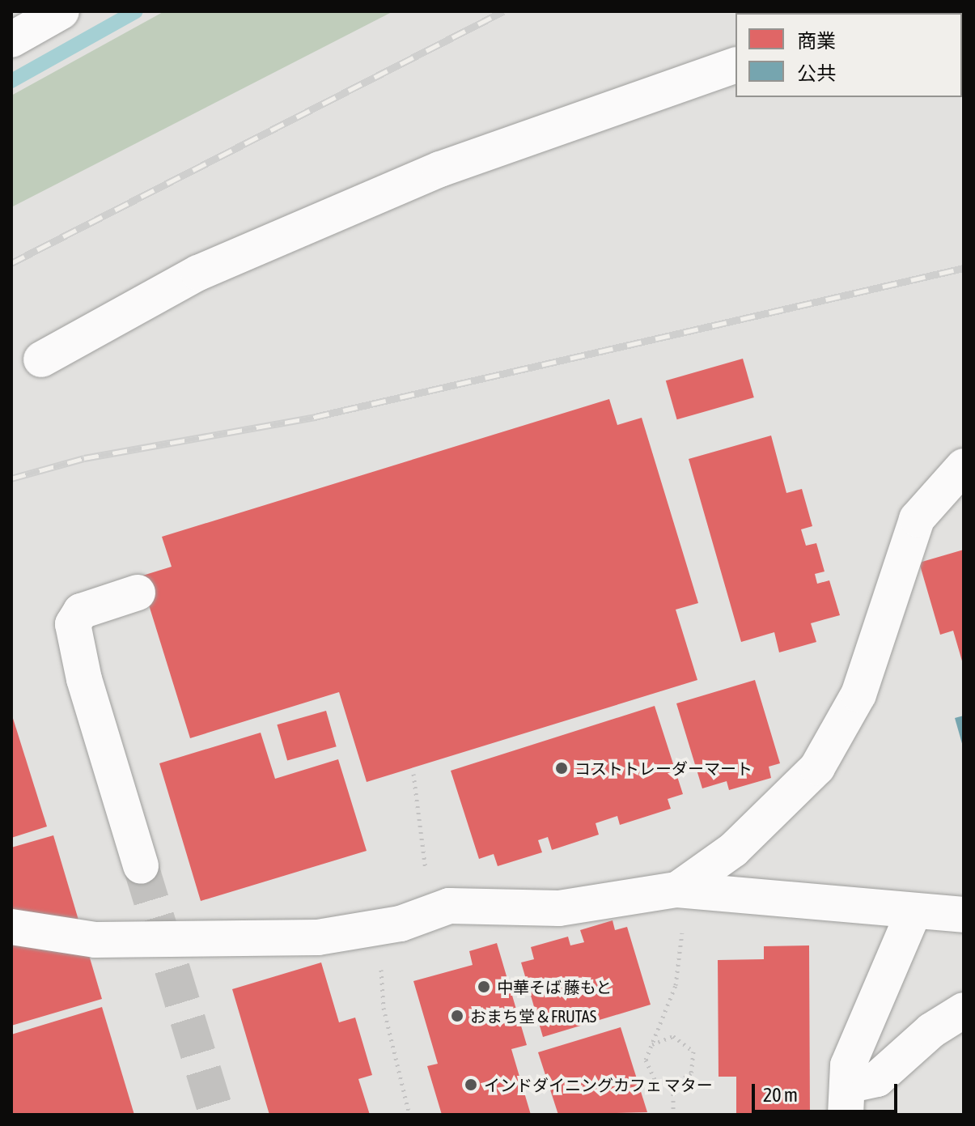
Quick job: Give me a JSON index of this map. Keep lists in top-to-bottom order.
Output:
{
  "places": [
    "コストトレーダーマート",
    "中華そば 藤もと",
    "おまち堂＆FRUTAS",
    "インドダイニングカフェ マター"
  ],
  "legend": ["商業", "公共"],
  "scale_bar": "20 m"
}
